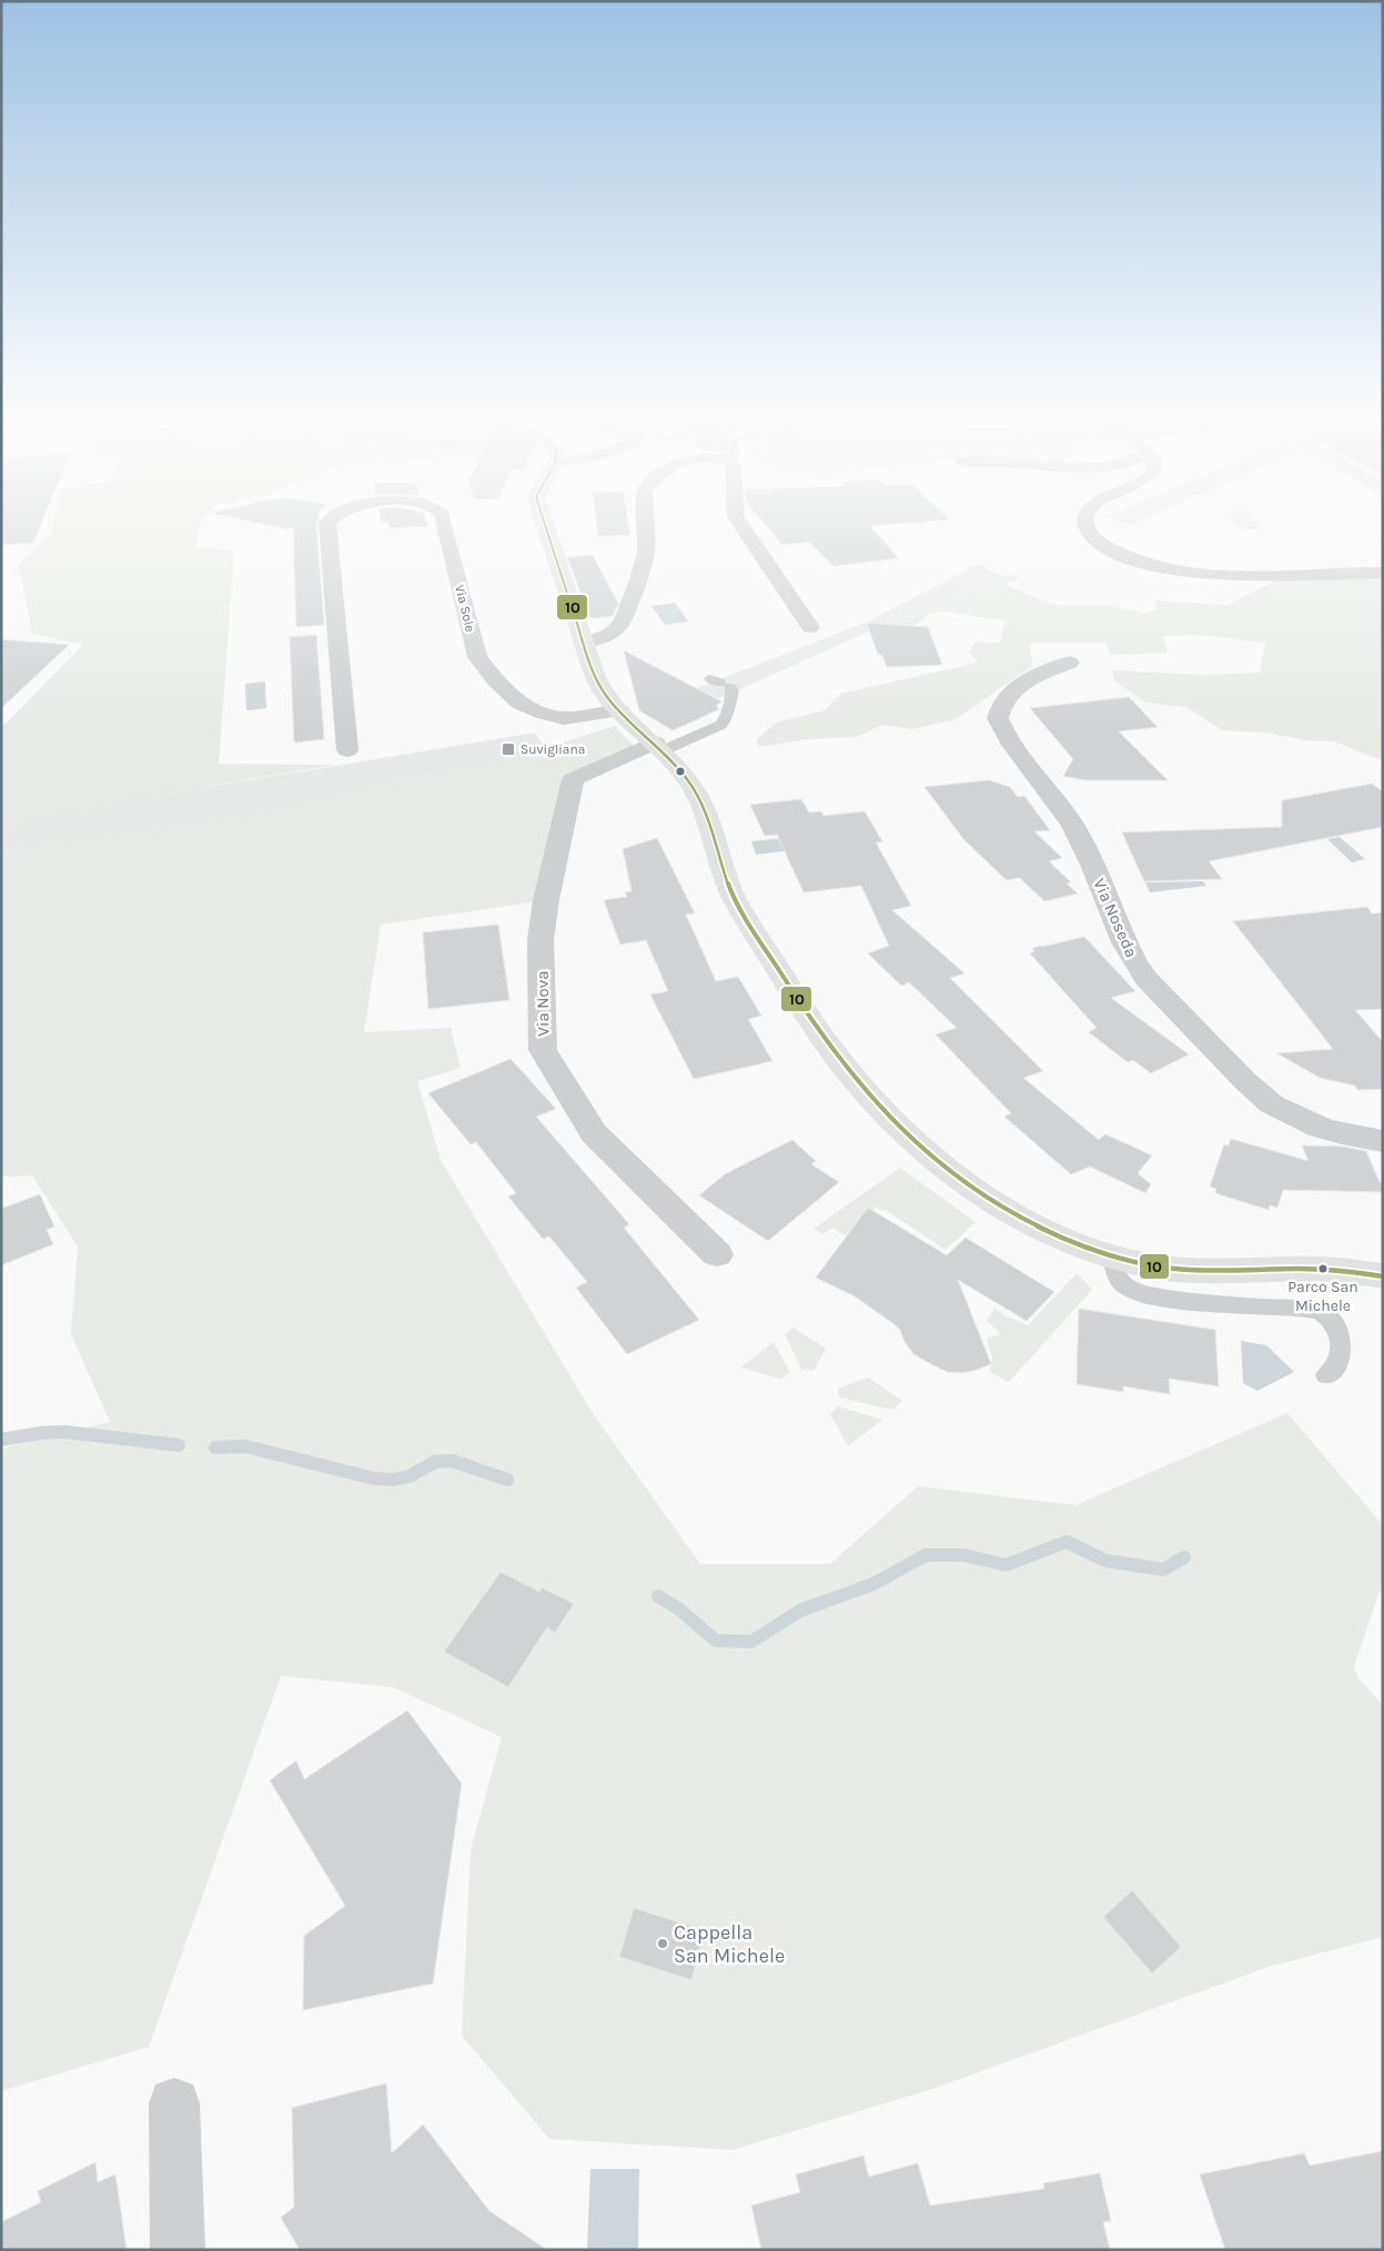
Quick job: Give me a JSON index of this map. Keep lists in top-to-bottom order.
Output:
{
  "streets": {
    "street": ["Via Sole", "Via Noseda", "Via Nova"]
  },
  "places": {
    "transit": ["Suvigliana"],
    "other": ["Parco San Michele", "Cappella San Michele"]
  },
  "lines": ["transit line 10"]
}
